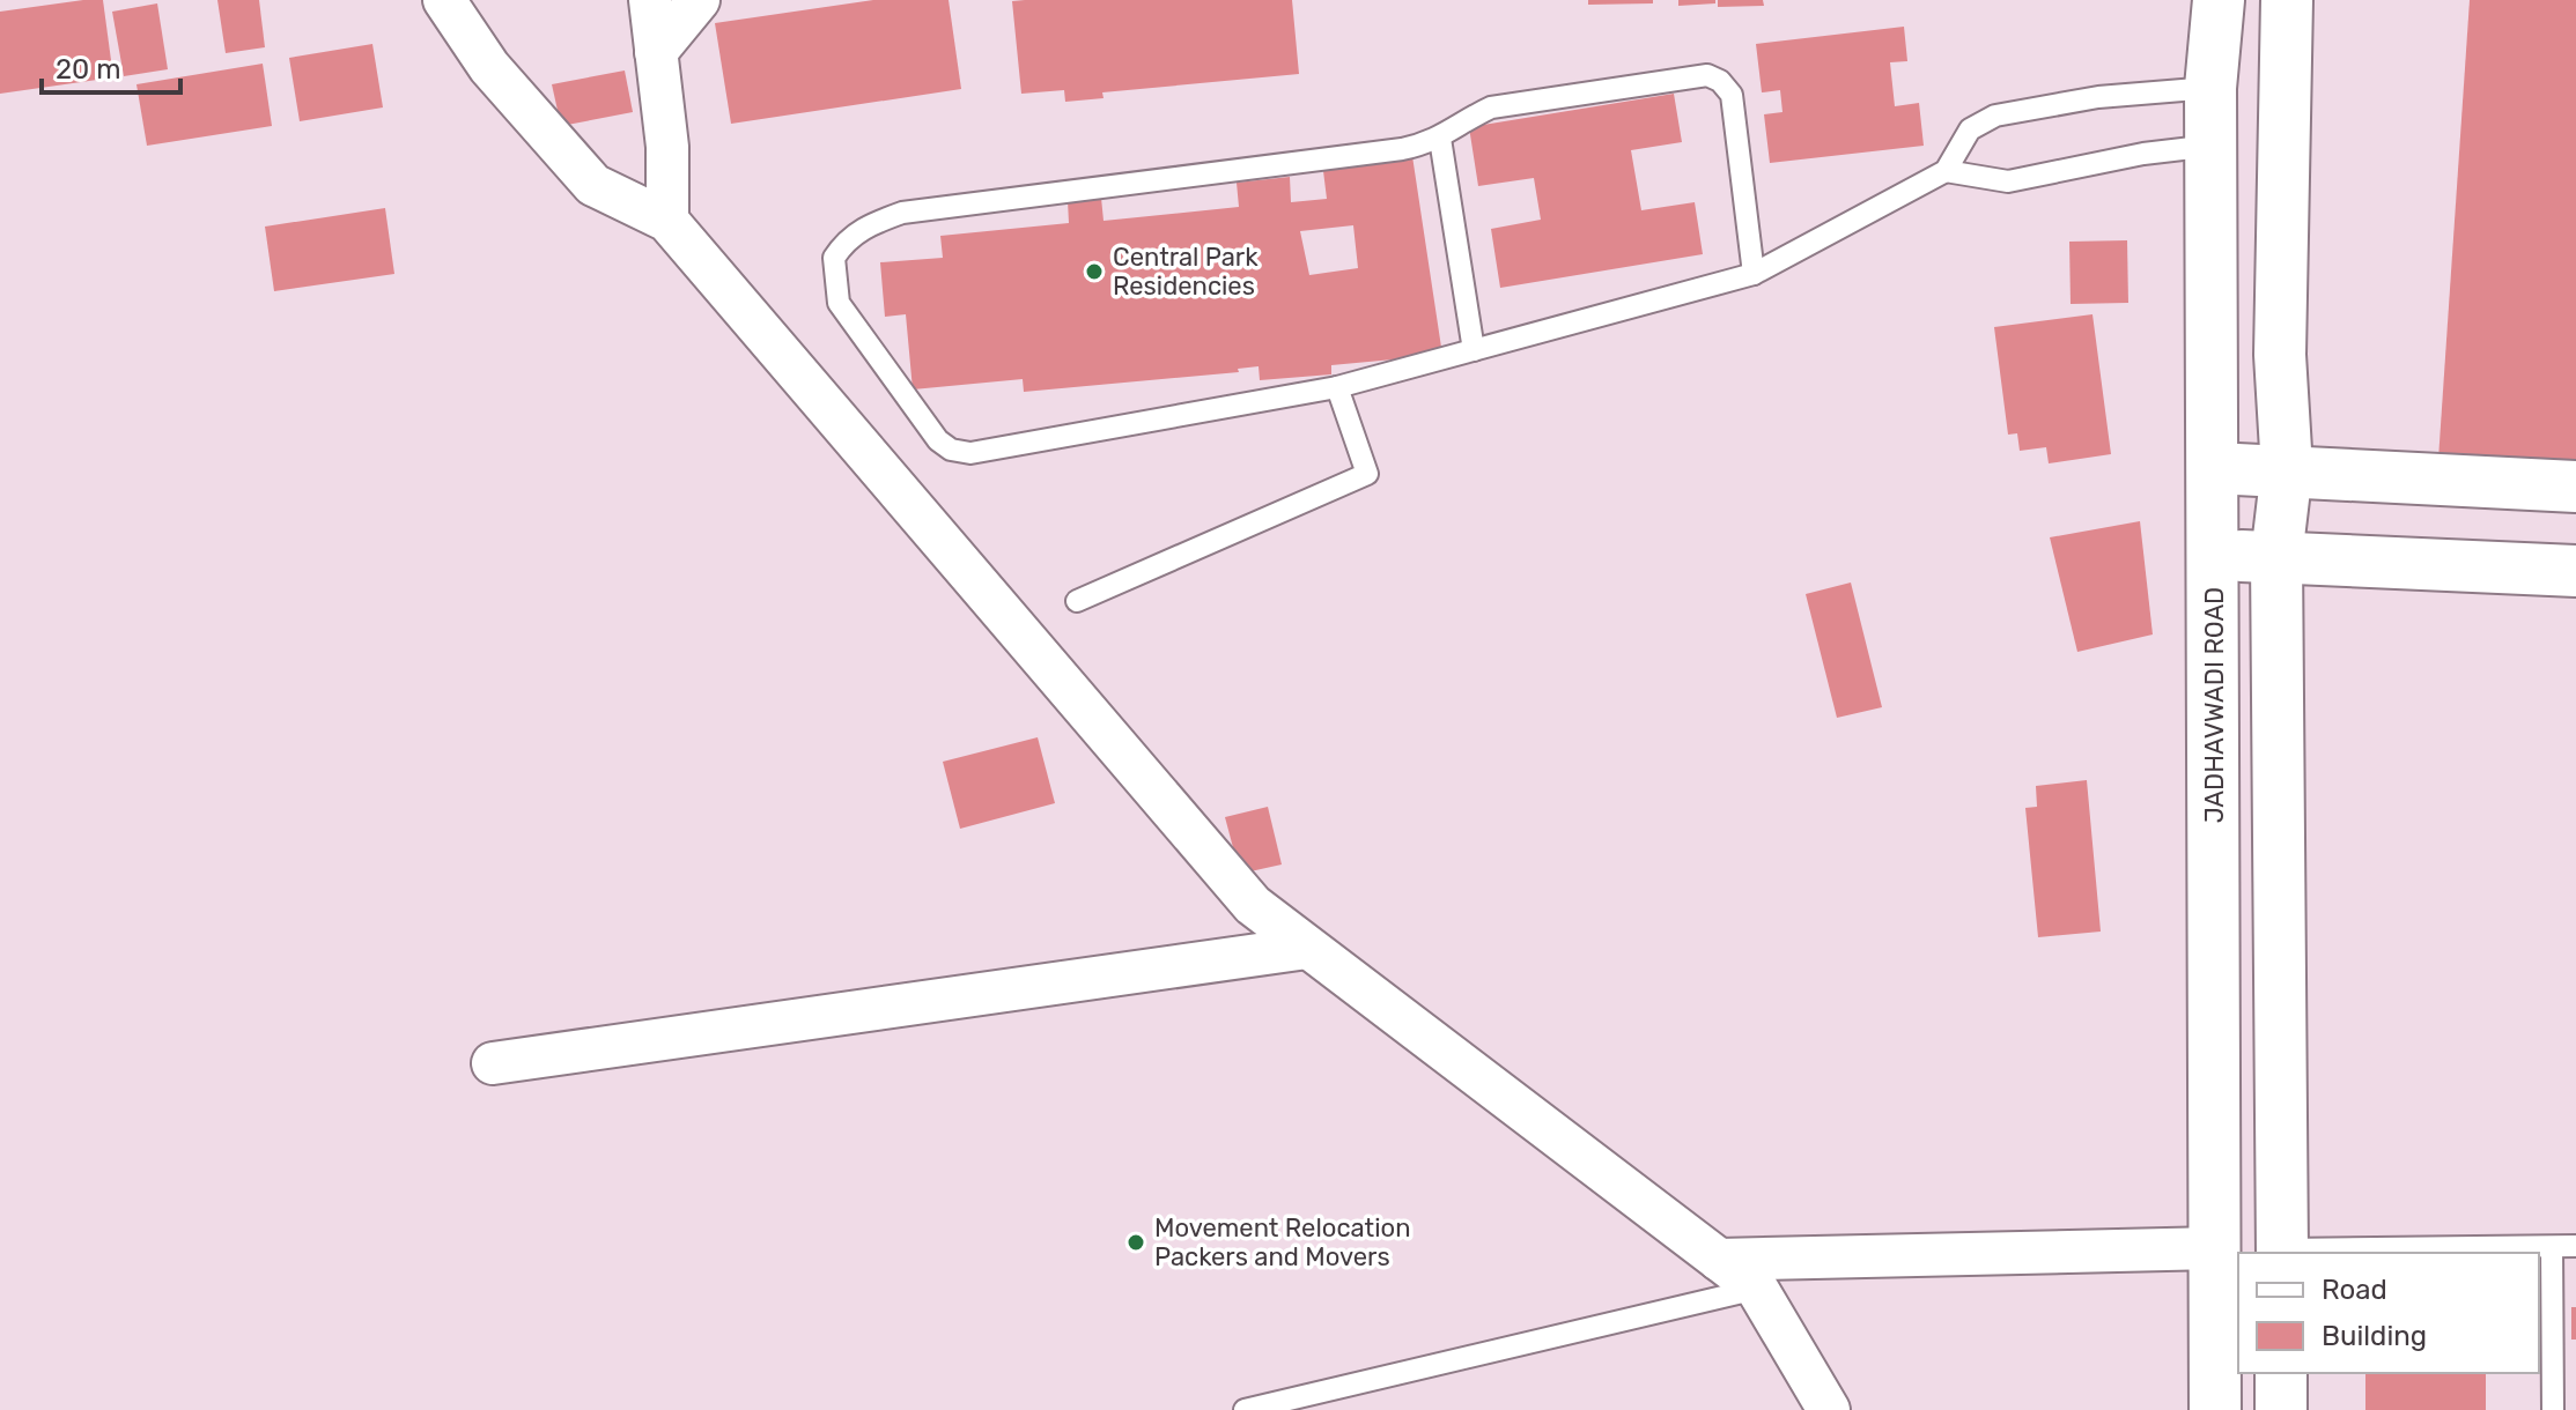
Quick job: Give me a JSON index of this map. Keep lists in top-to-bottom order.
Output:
{
  "streets": {
    "street": ["JADHAVWADI ROAD"]
  },
  "places": ["Central Park Residencies", "Movement Relocation Packers and Movers"],
  "legend": ["Road", "Building"],
  "scale_bar": "20 m"
}
